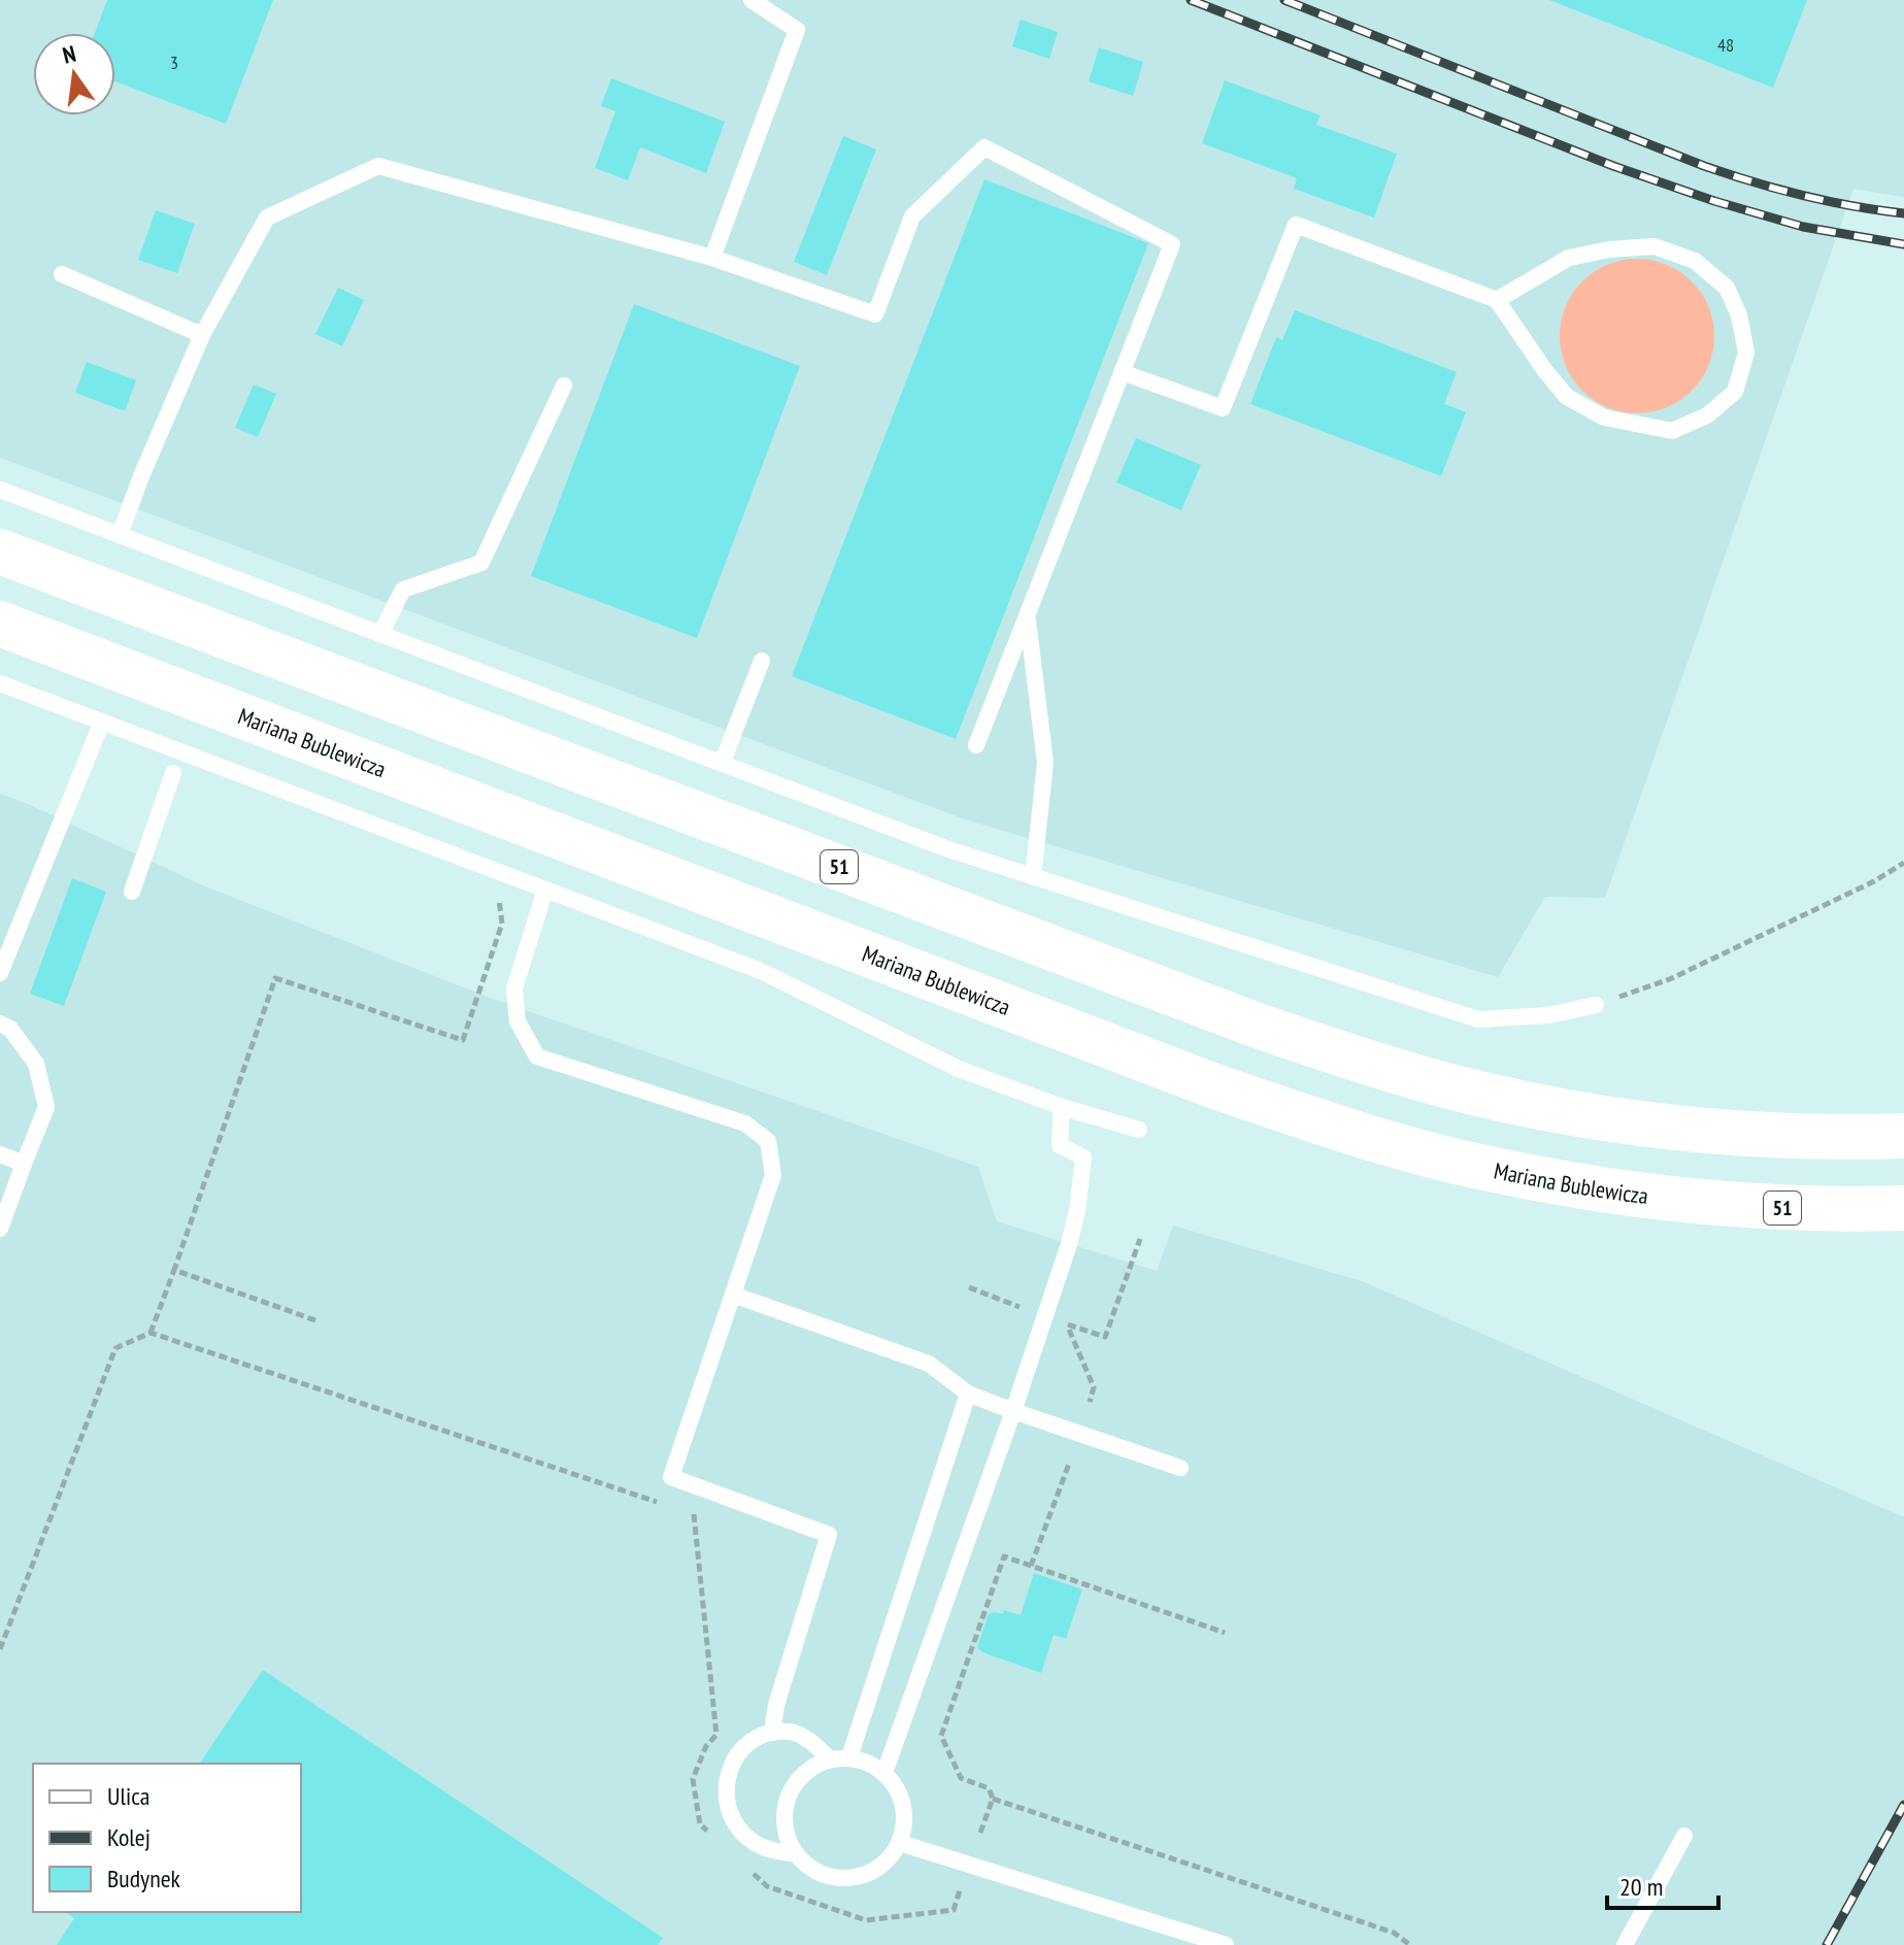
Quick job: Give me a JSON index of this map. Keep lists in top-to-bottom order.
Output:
{
  "streets": {
    "main road": ["Mariana Bublewicza", "51"]
  },
  "house_numbers": ["48", "3"],
  "legend": ["Ulica", "Kolej", "Budynek"],
  "scale_bar": "20 m",
  "north": "top"
}
